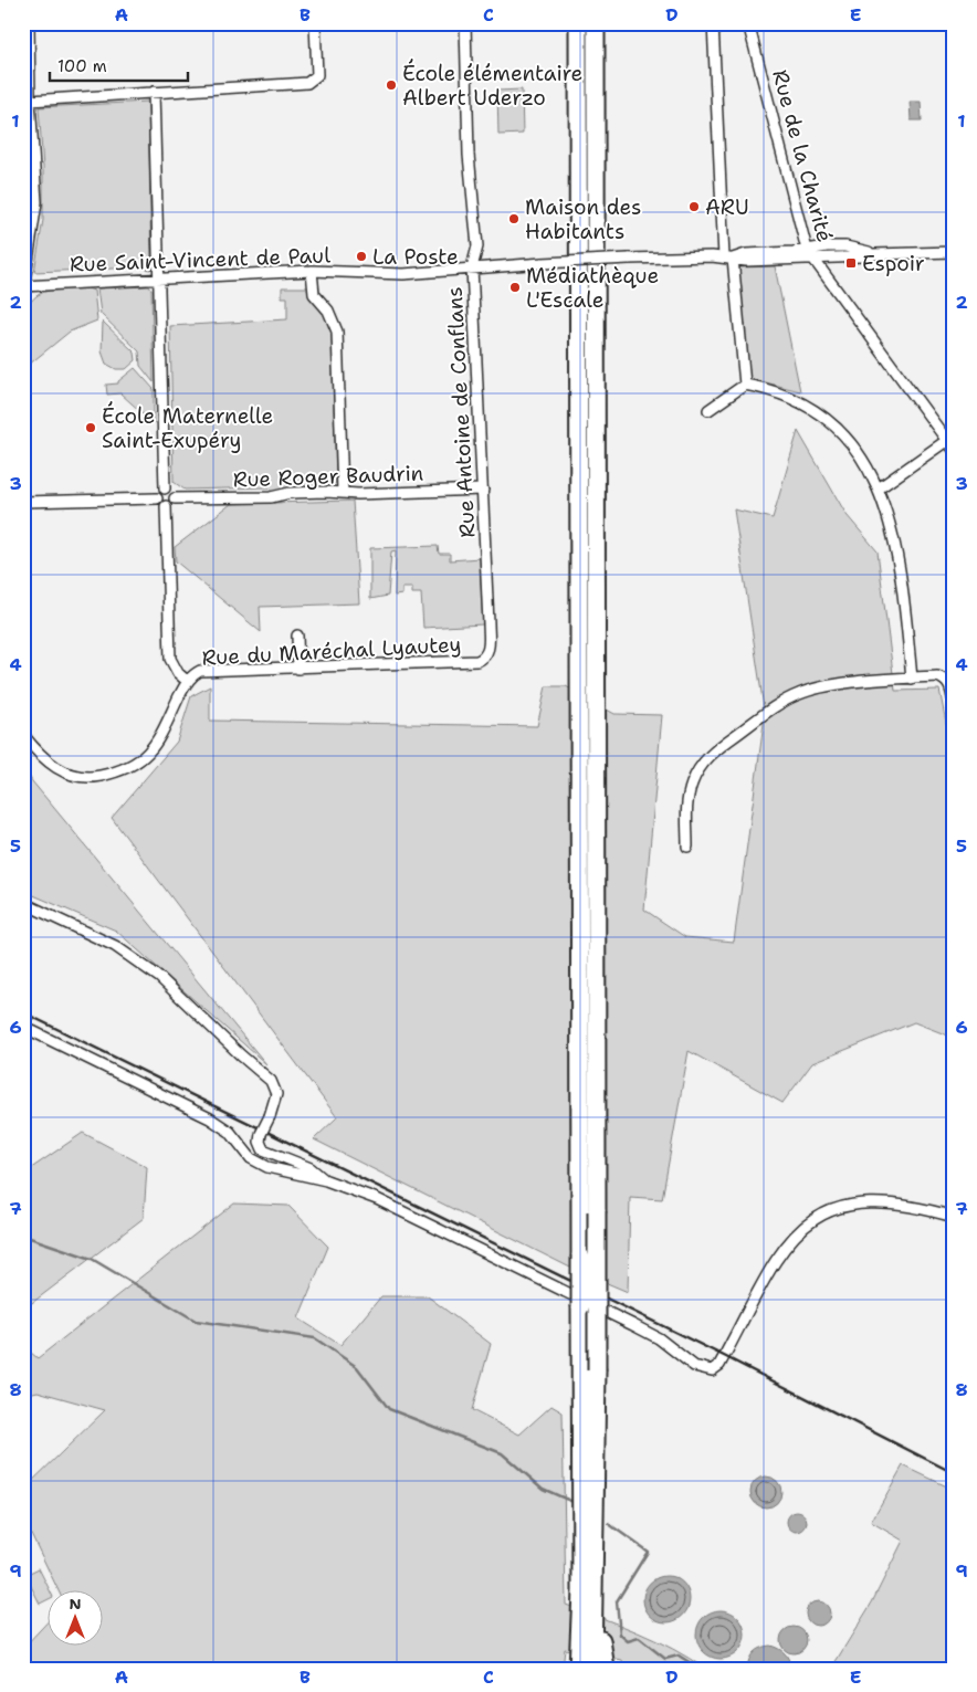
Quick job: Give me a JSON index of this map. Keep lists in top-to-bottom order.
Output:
{
  "streets": {
    "street": [
      "Rue de la Charité",
      "Rue Saint-Vincent de Paul",
      "Rue Antoine de Conflans",
      "Rue Roger Baudrin",
      "Rue du Maréchal Lyautey"
    ]
  },
  "crossings": [
    ["Rue de la Charité", "Rue Saint-Vincent de Paul"],
    ["Rue Saint-Vincent de Paul", "Rue Antoine de Conflans"],
    ["Rue Antoine de Conflans", "Rue Roger Baudrin"],
    ["Rue Antoine de Conflans", "Rue du Maréchal Lyautey"]
  ],
  "places": {
    "other": [
      "École élémentaire Albert Uderzo",
      "ARU",
      "Maison des Habitants",
      "La Poste",
      "Médiathèque L'Escale",
      "École Maternelle Saint-Exupéry"
    ],
    "transit": ["Espoir"]
  },
  "scale_bar": "100 m",
  "north": "top",
  "grid": {
    "columns": [
      "A",
      "B",
      "C",
      "D",
      "E"
    ],
    "rows": [
      "1",
      "2",
      "3",
      "4",
      "5",
      "6",
      "7",
      "8",
      "9"
    ]
  }
}
